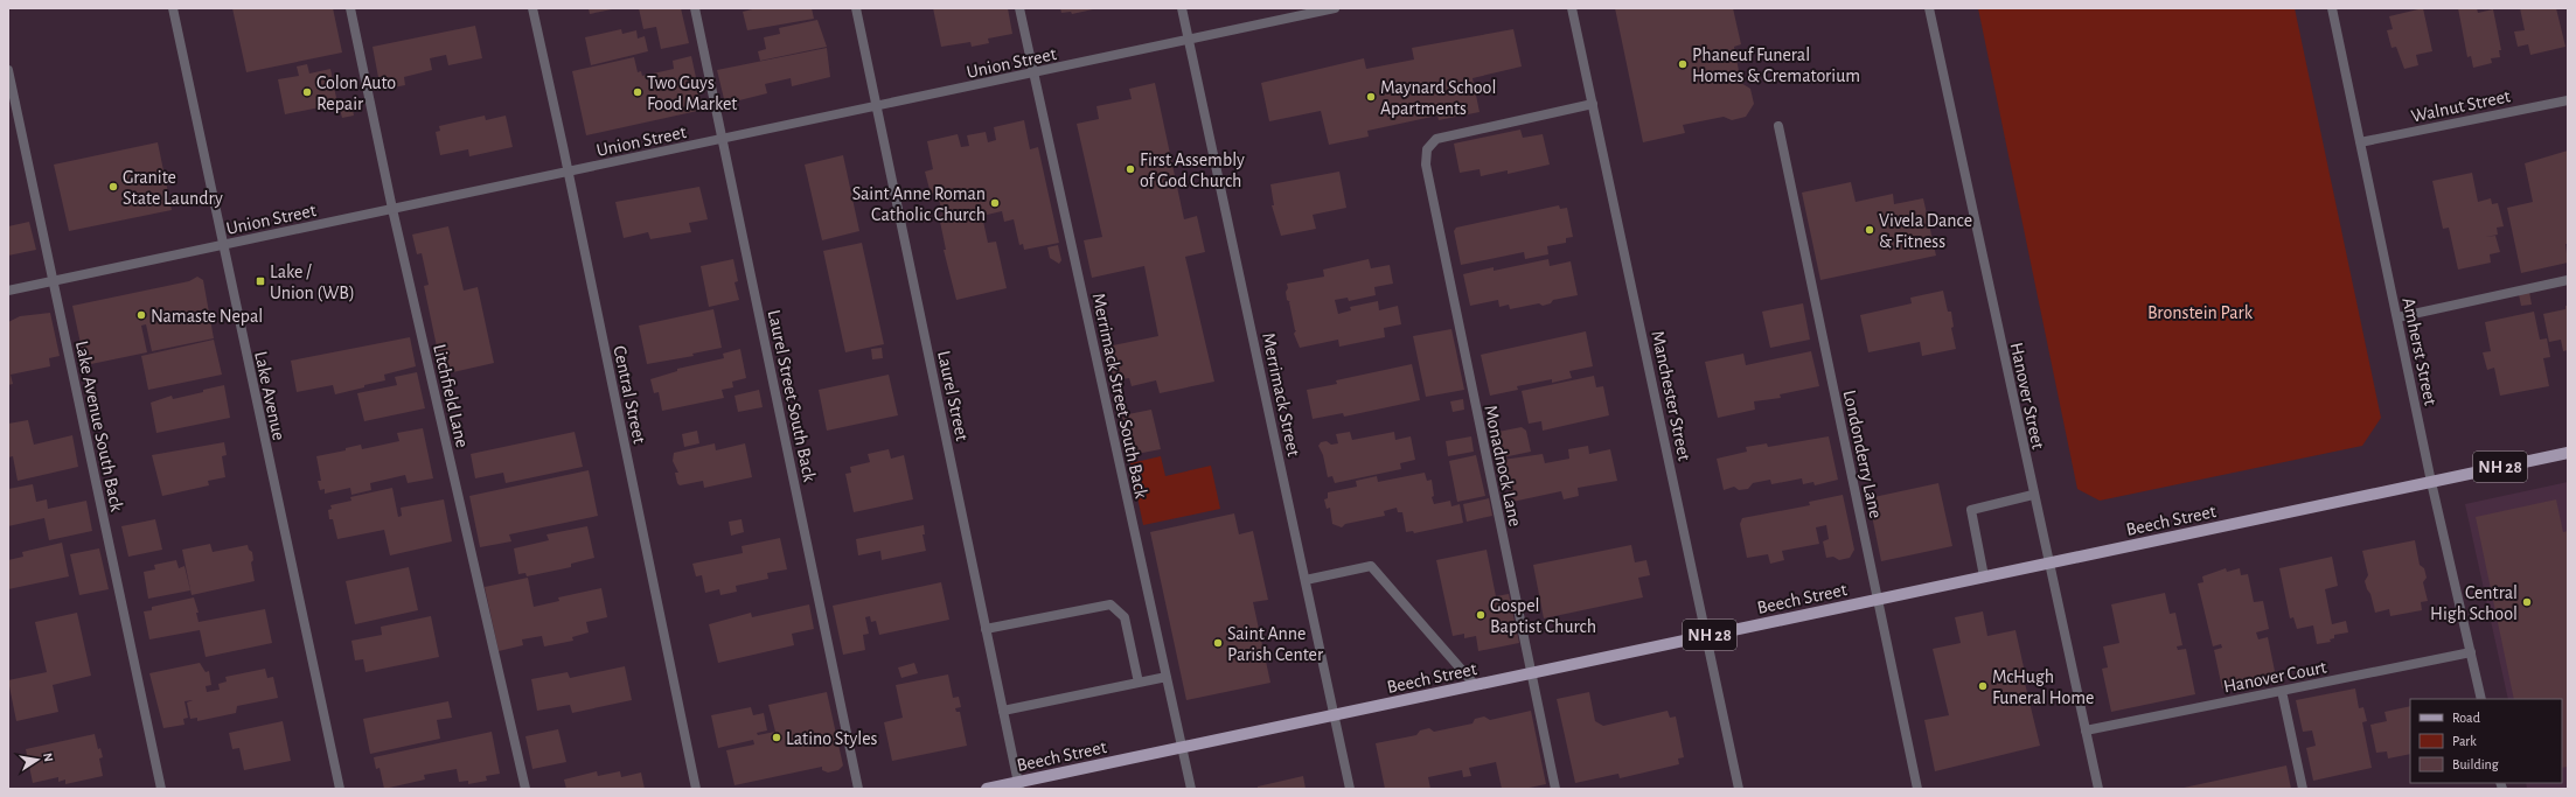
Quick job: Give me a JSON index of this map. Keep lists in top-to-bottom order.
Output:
{
  "streets": {
    "main road": ["NH 28", "Beech Street"],
    "street": [
      "Union Street",
      "Walnut Street",
      "Amherst Street",
      "Central Street",
      "Merrimack Street",
      "Lake Avenue",
      "Litchfield Lane",
      "Laurel Street South Back",
      "Laurel Street",
      "Merrimack Street South Back",
      "Manchester Street",
      "Hanover Street",
      "Lake Avenue South Back",
      "Londonderry Lane",
      "Monadnock Lane",
      "Hanover Court"
    ]
  },
  "crossings": [
    ["Union Street", "Central Street"],
    ["Union Street", "Merrimack Street"],
    ["Union Street", "Lake Avenue"],
    ["Union Street", "Litchfield Lane"],
    ["Union Street", "Laurel Street South Back"],
    ["Union Street", "Laurel Street"],
    ["Union Street", "Merrimack Street South Back"],
    ["Union Street", "Lake Avenue South Back"],
    ["Walnut Street", "Amherst Street"],
    ["Amherst Street", "Beech Street"],
    ["Amherst Street", "Hanover Court"],
    ["Merrimack Street", "Beech Street"],
    ["Laurel Street", "Beech Street"],
    ["Merrimack Street South Back", "Beech Street"],
    ["Manchester Street", "Monadnock Lane"],
    ["Manchester Street", "Beech Street"],
    ["Hanover Street", "Beech Street"],
    ["Hanover Street", "Hanover Court"],
    ["Londonderry Lane", "Beech Street"],
    ["Monadnock Lane", "Beech Street"]
  ],
  "parks": ["Bronstein Park"],
  "places": {
    "other": [
      "Phaneuf Funeral Homes & Crematorium",
      "Colon Auto Repair",
      "Two Guys Food Market",
      "Maynard School Apartments",
      "First Assembly of God Church",
      "Granite State Laundry",
      "Saint Anne Roman Catholic Church",
      "Vivela Dance & Fitness",
      "Namaste Nepal",
      "Central High School",
      "Gospel Baptist Church",
      "Saint Anne Parish Center",
      "McHugh Funeral Home",
      "Latino Styles"
    ],
    "transit": ["Lake / Union (WB)"]
  },
  "legend": ["Road", "Park", "Building"],
  "north": "right"
}
